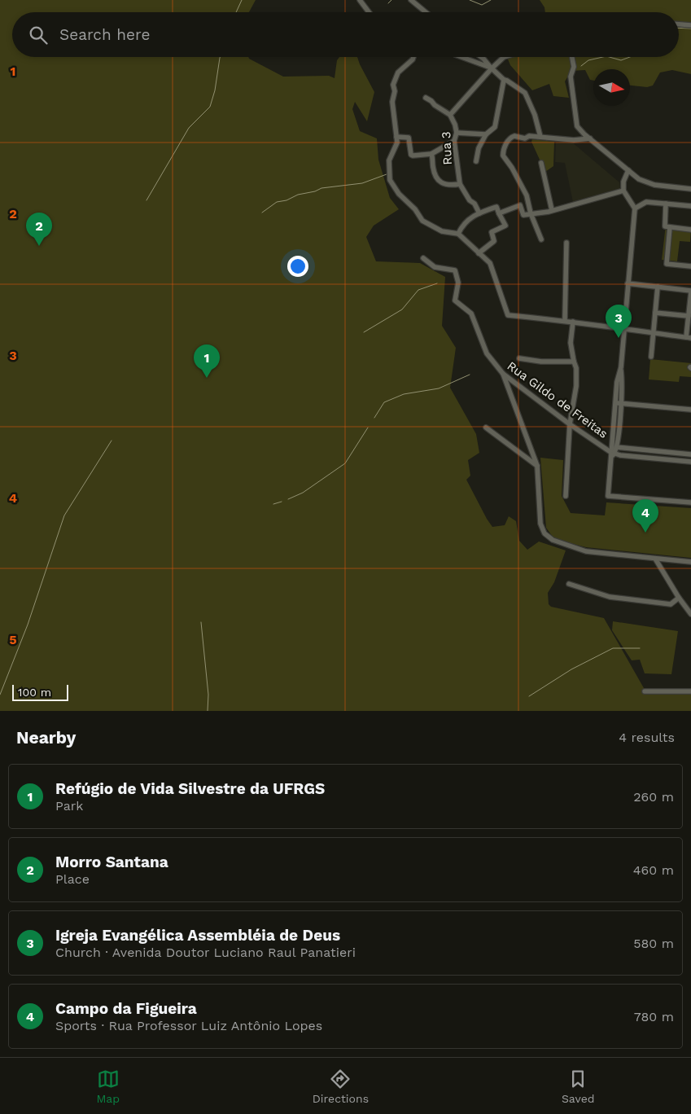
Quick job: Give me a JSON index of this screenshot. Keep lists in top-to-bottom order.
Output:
{
  "streets": {
    "street": ["Rua 3", "Rua Gildo de Freitas"]
  },
  "scale_bar": "100 m",
  "north": "right",
  "page": {
    "search": "Search here",
    "pins": [
      "2",
      "3",
      "1",
      "4"
    ],
    "scale": "100 m",
    "heading": ["Nearby", "4 results"],
    "list": [
      {
        "mark": "1",
        "name": "Refúgio de Vida Silvestre da UFRGS",
        "note": "Park",
        "value": "260 m"
      },
      {
        "mark": "2",
        "name": "Morro Santana",
        "note": "Place",
        "value": "460 m"
      },
      {
        "mark": "3",
        "name": "Igreja Evangélica Assembléia de Deus",
        "note": "Church · Avenida Doutor Luciano Raul Panatieri",
        "value": "580 m"
      },
      {
        "mark": "4",
        "name": "Campo da Figueira",
        "note": "Sports · Rua Professor Luiz Antônio Lopes",
        "value": "780 m"
      }
    ],
    "nav": ["Map", "Directions", "Saved"]
  },
  "grid": {
    "rows": [
      "1",
      "2",
      "3",
      "4",
      "5"
    ]
  }
}
